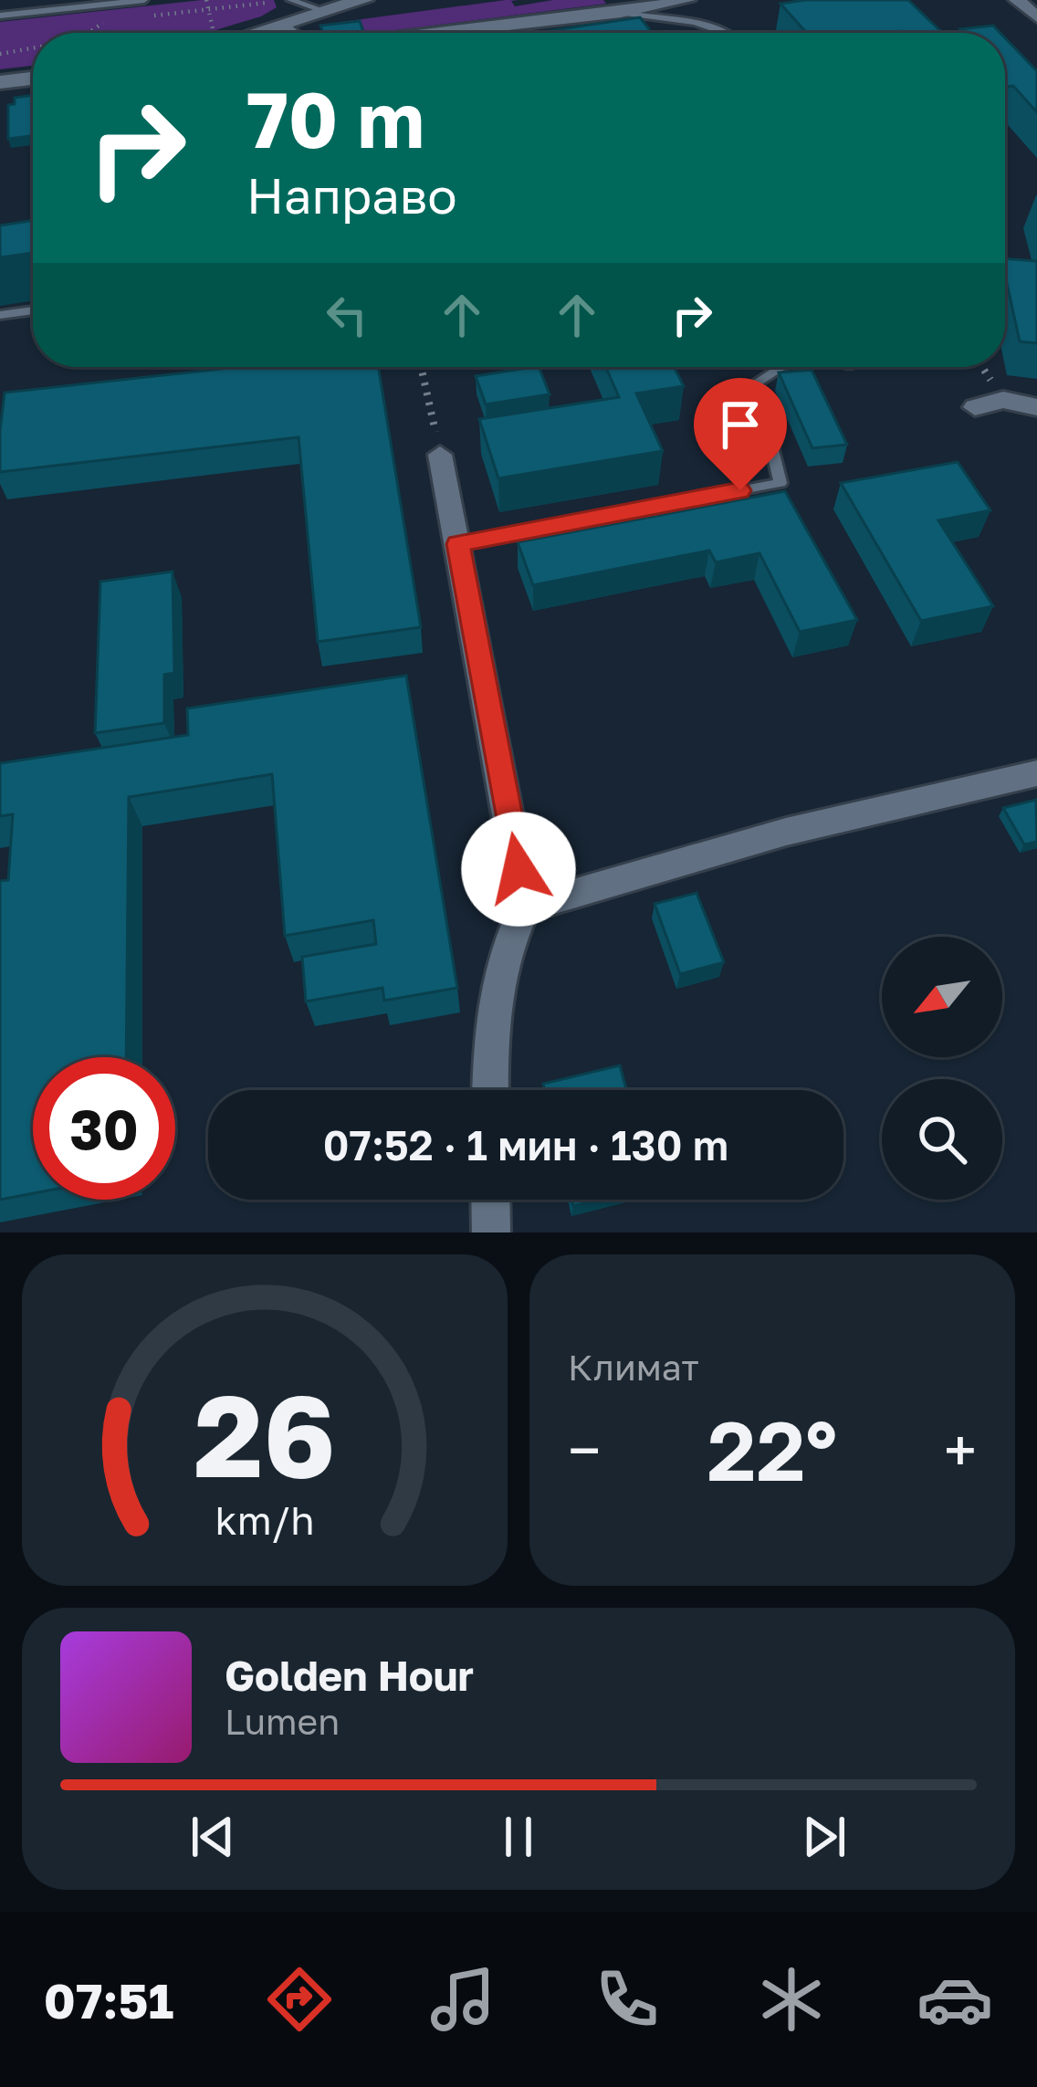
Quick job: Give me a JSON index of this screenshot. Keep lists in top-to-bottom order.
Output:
{
  "north": "bottom left",
  "page": {
    "turn": ["70 m", "Направо"],
    "limit": "30",
    "trip": "07:52 · 1 мин · 130 m",
    "tile": "Климат",
    "heat": ["−", "22°", "+"],
    "song": ["Golden Hour", "Lumen"],
    "tabs": "07:51",
    "gauge": ["26", "km/h"]
  }
}
